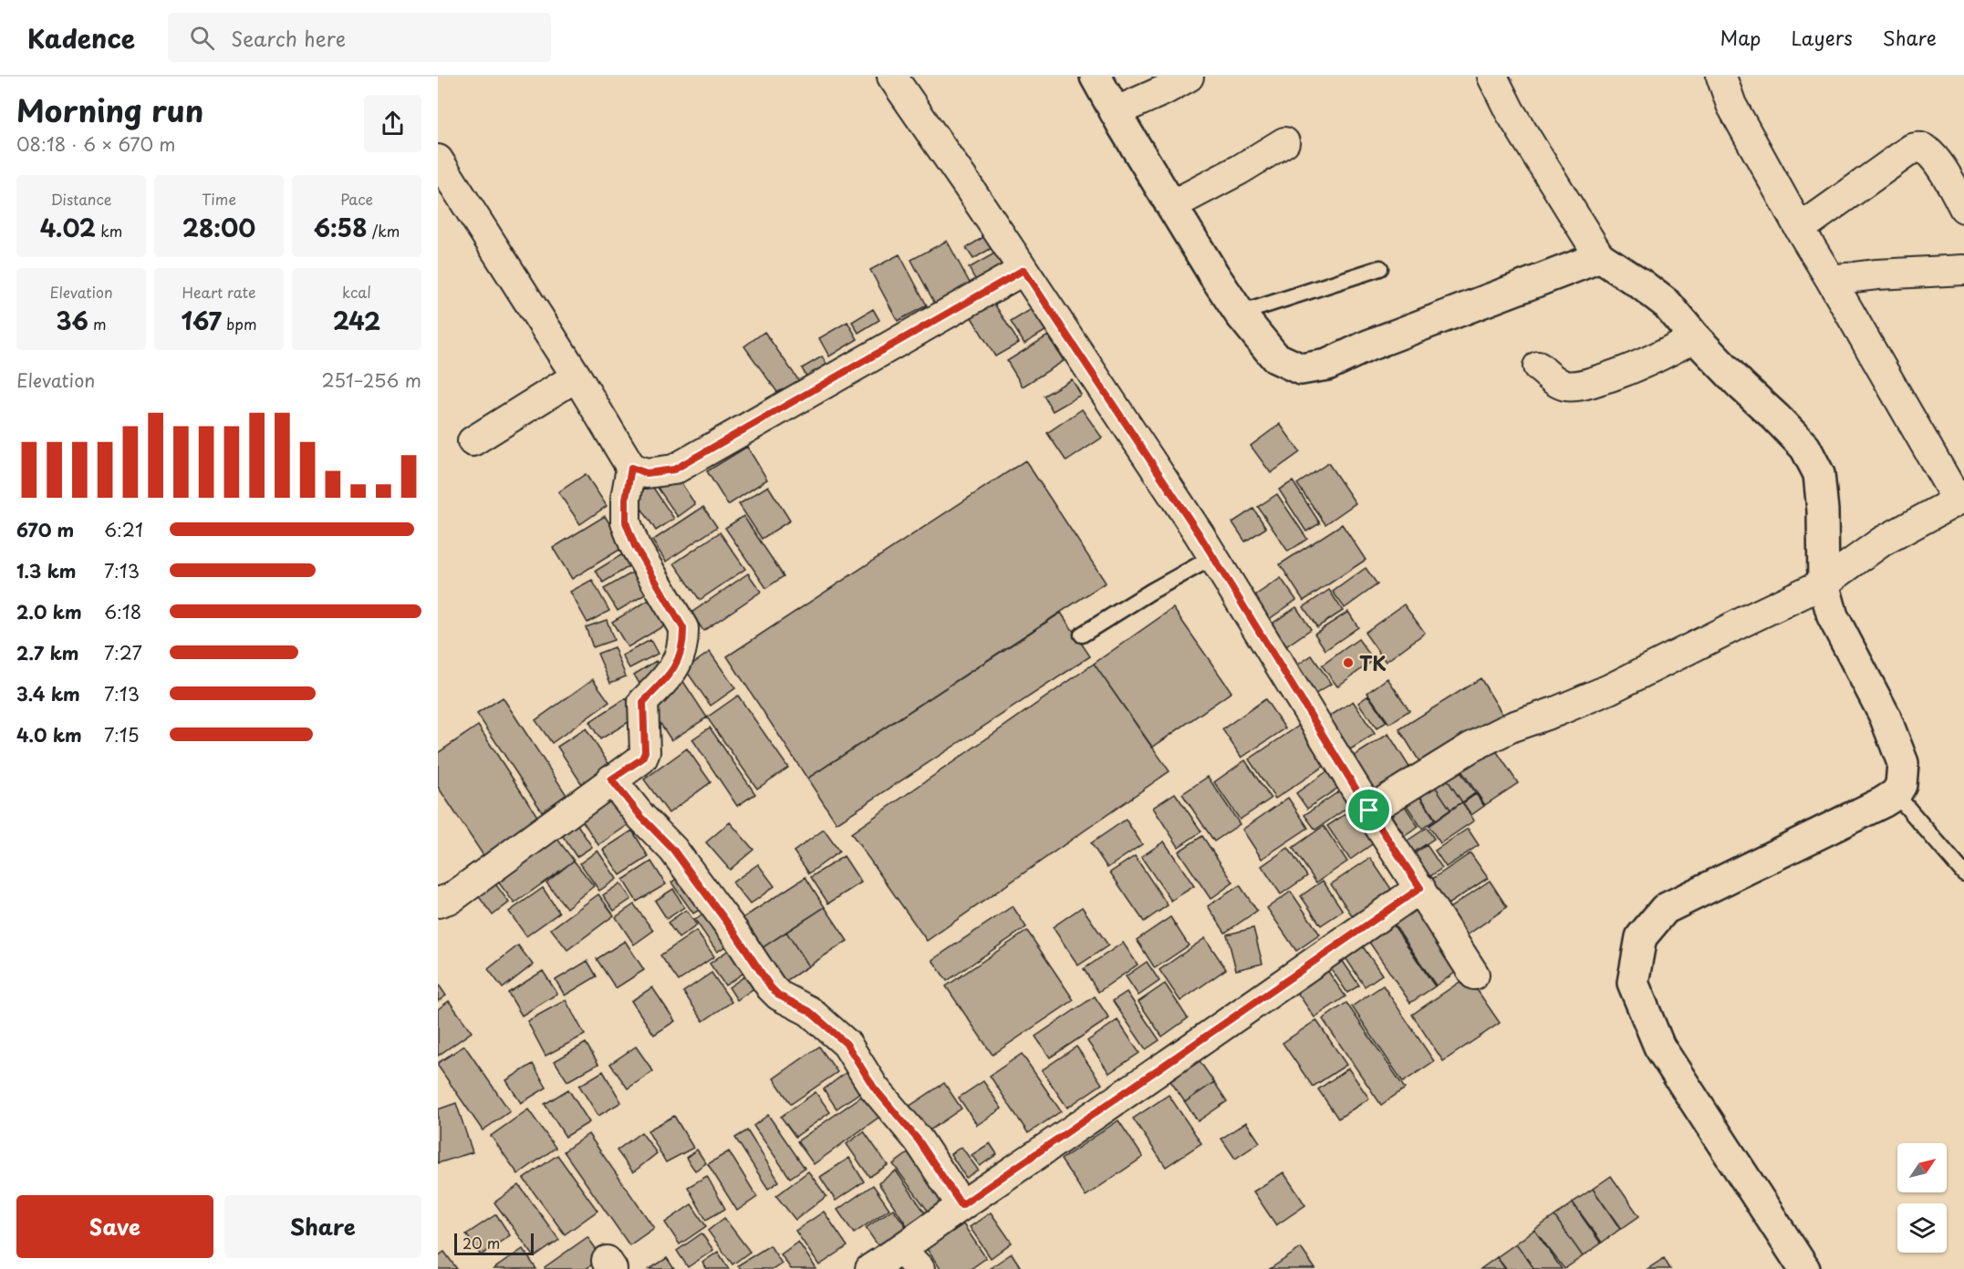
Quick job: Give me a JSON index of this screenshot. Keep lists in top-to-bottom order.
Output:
{
  "places": ["TK"],
  "scale_bar": "20 m",
  "north": "top right",
  "page": {
    "header": "Kadence",
    "search": "Search here",
    "nav": ["Map", "Layers", "Share"],
    "heading": ["Morning run", "08:18 · 6 × 670 m"],
    "stats": [
      ["Distance", "4.02 km"],
      ["Time", "28:00"],
      ["Pace", "6:58 /km"],
      ["Elevation", "36 m"],
      ["Heart rate", "167 bpm"],
      ["kcal", "242"]
    ],
    "chart": ["Elevation", "251–256 m"],
    "list": [
      {
        "name": "670 m",
        "note": "6:21"
      },
      {
        "name": "1.3 km",
        "note": "7:13"
      },
      {
        "name": "2.0 km",
        "note": "6:18"
      },
      {
        "name": "2.7 km",
        "note": "7:27"
      },
      {
        "name": "3.4 km",
        "note": "7:13"
      },
      {
        "name": "4.0 km",
        "note": "7:15"
      }
    ],
    "buttons": ["Save", "Share"],
    "scale": "20 m"
  }
}
